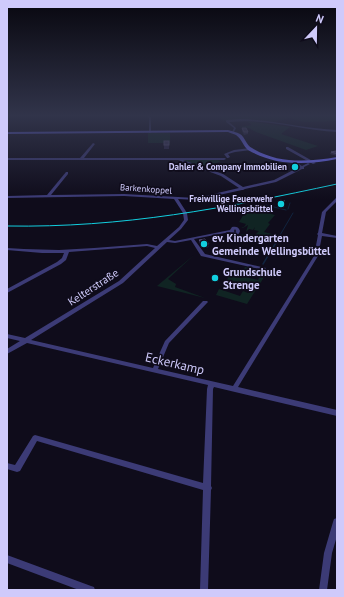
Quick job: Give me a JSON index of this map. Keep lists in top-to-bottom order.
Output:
{
  "streets": {
    "street": ["Barkenkoppel", "Kelterstraße", "Eckerkamp"]
  },
  "crossings": [
    ["Barkenkoppel", "Kelterstraße"],
    ["Kelterstraße", "Eckerkamp"]
  ],
  "places": [
    "Dahler & Company Immobilien",
    "Freiwillige Feuerwehr Wellingsbüttel",
    "ev. Kindergarten Gemeinde Wellingsbüttel",
    "Grundschule Strenge"
  ],
  "north": "top"
}
